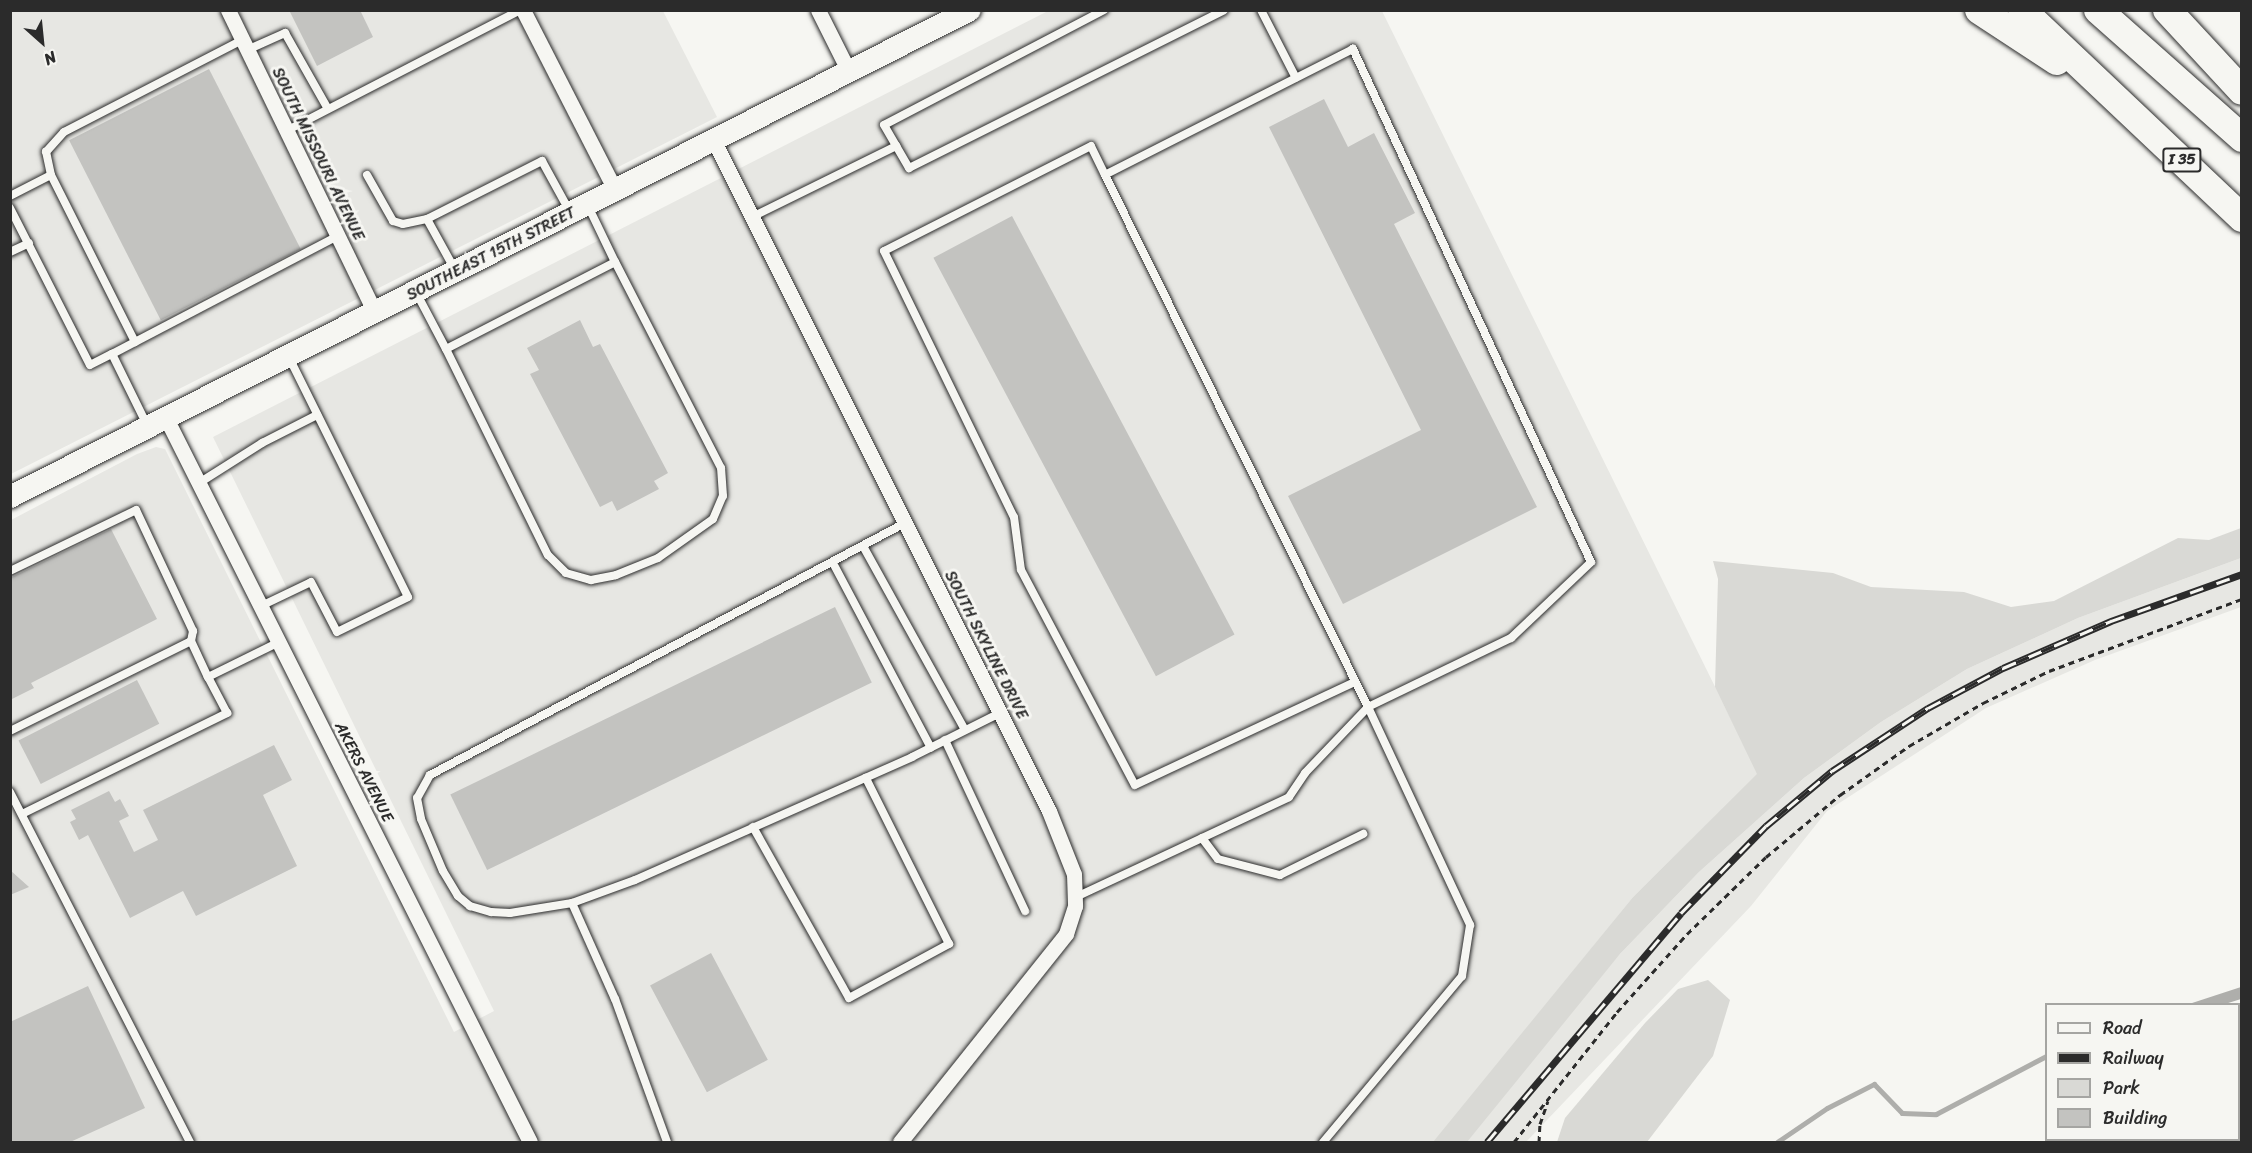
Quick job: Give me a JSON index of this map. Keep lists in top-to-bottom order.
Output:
{
  "streets": {
    "highway": ["I 35"],
    "main road": ["SOUTHEAST 15TH STREET"],
    "street": ["SOUTH MISSOURI AVENUE", "SOUTH SKYLINE DRIVE", "AKERS AVENUE"]
  },
  "crossings": [
    ["SOUTH MISSOURI AVENUE", "SOUTHEAST 15TH STREET"],
    ["SOUTHEAST 15TH STREET", "SOUTH SKYLINE DRIVE"],
    ["SOUTHEAST 15TH STREET", "AKERS AVENUE"]
  ],
  "legend": [
    "Road",
    "Railway",
    "Park",
    "Building"
  ],
  "north": "bottom right"
}
